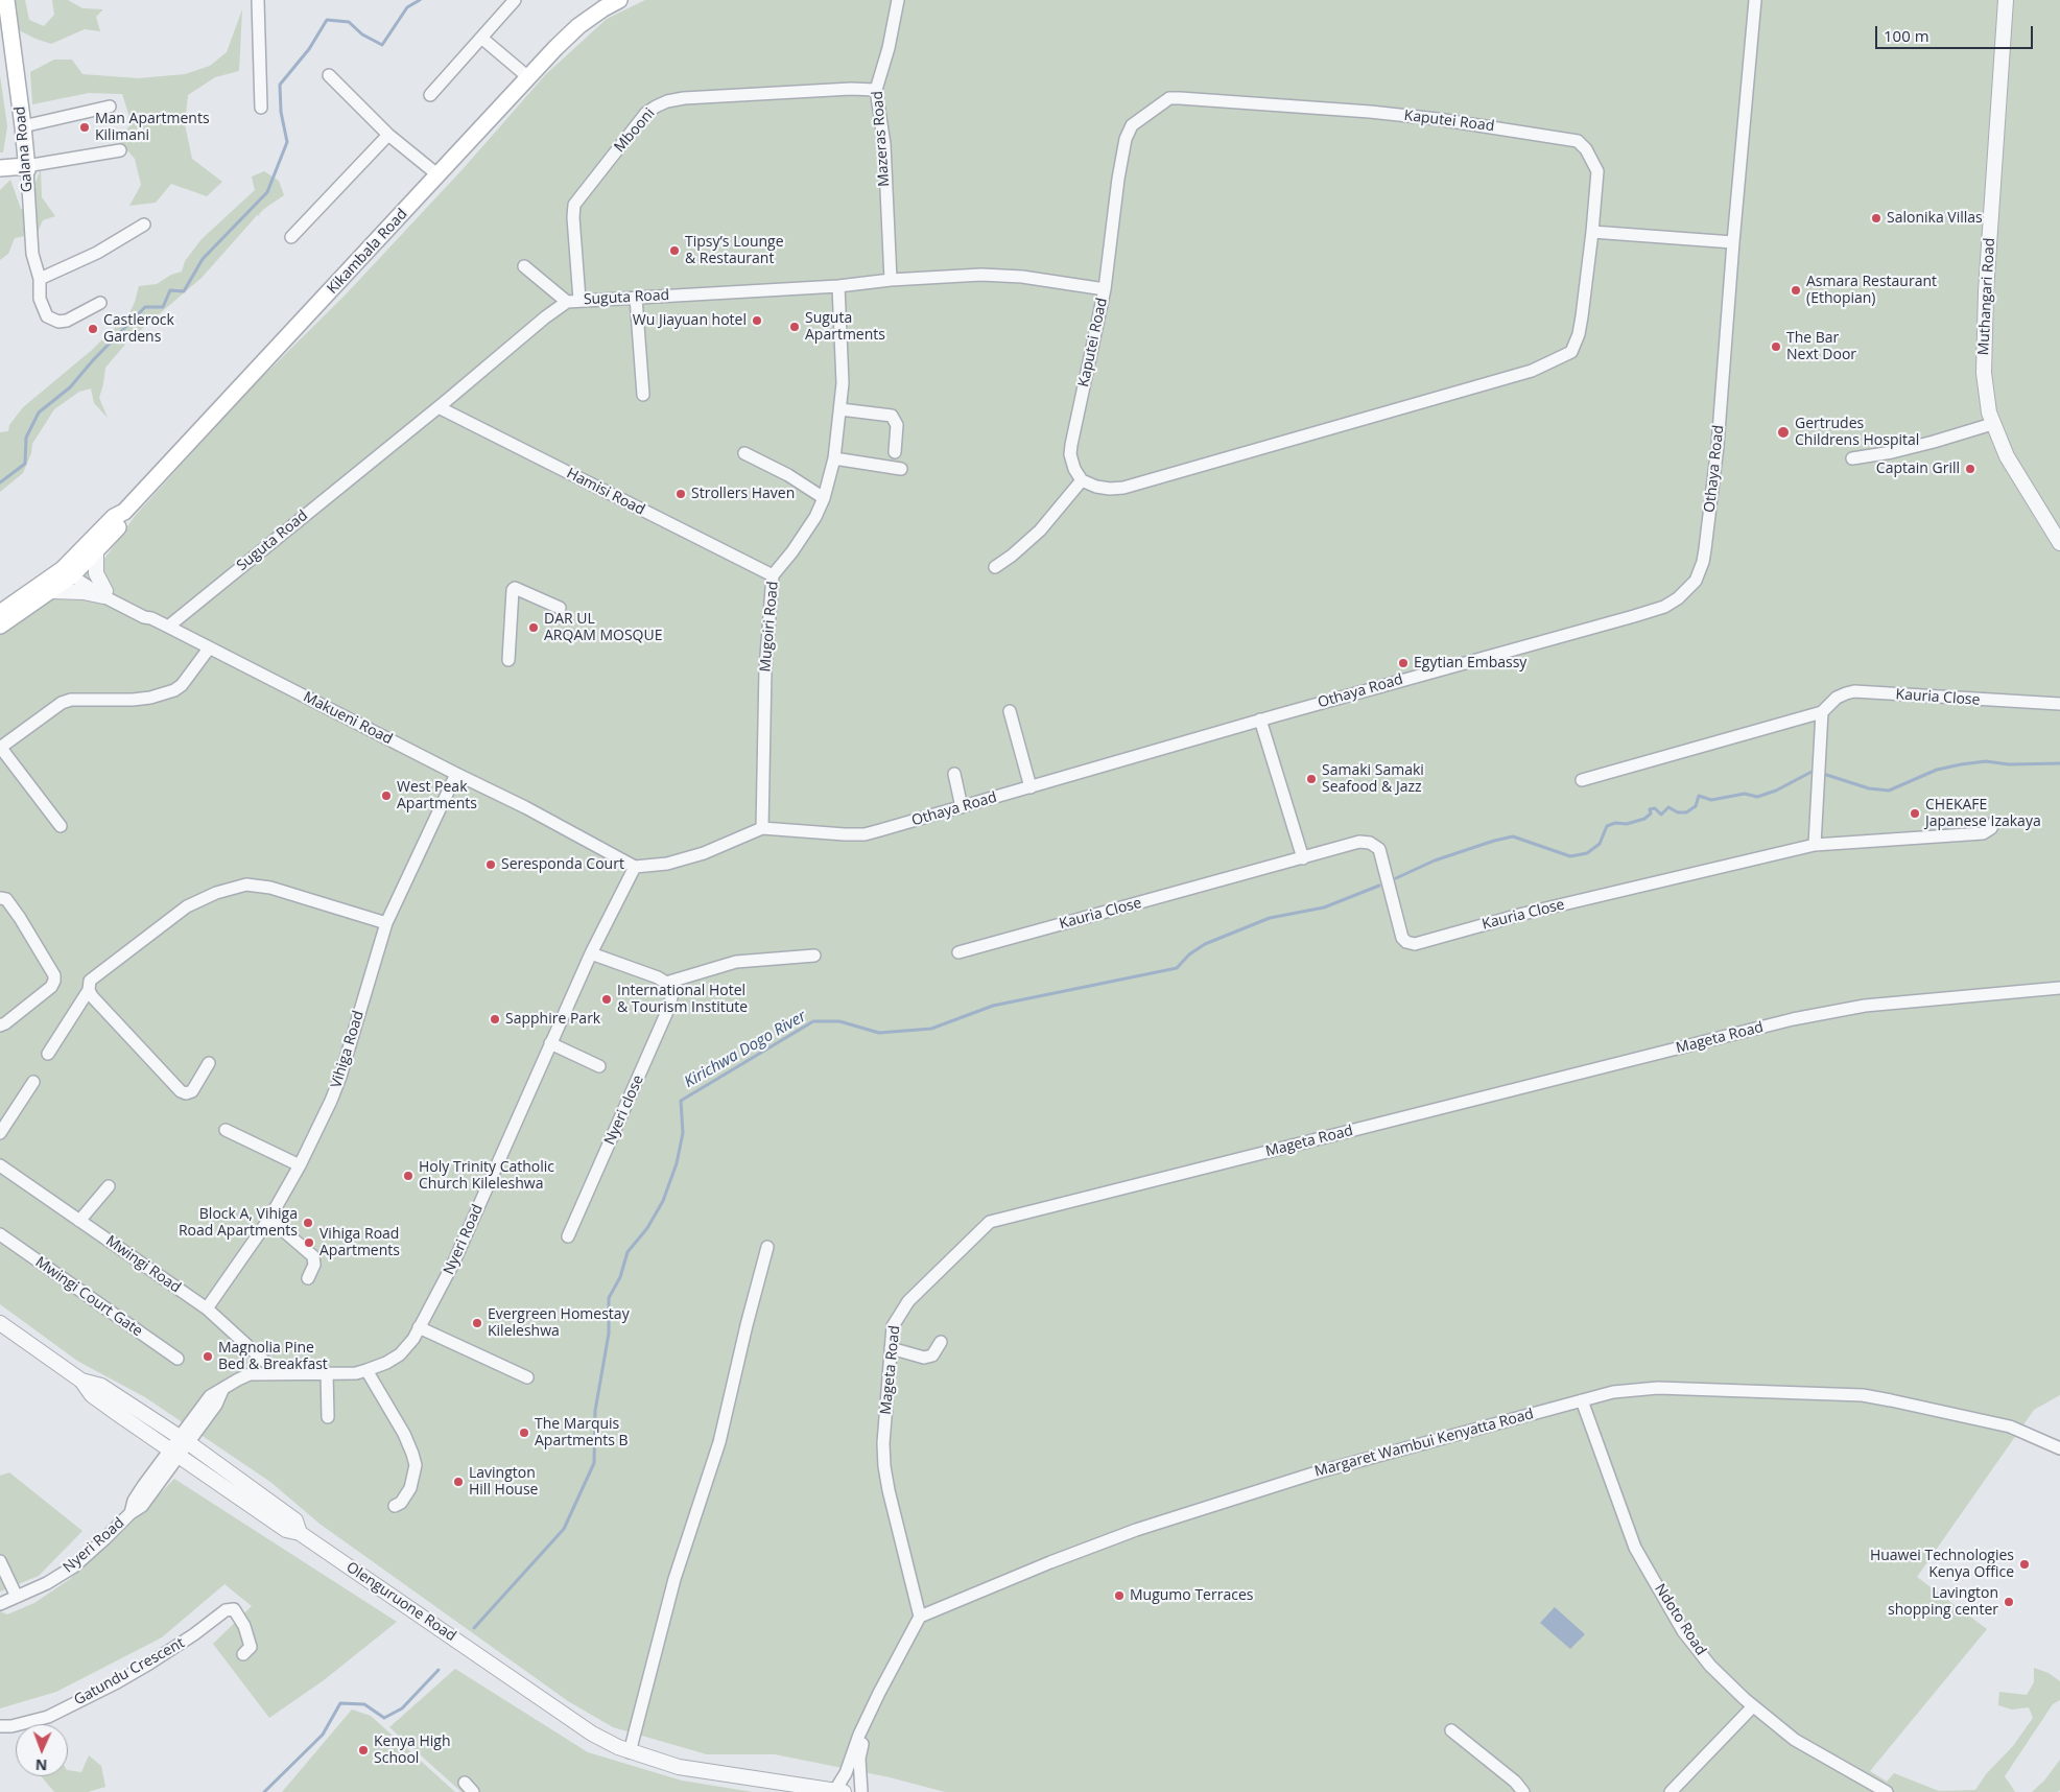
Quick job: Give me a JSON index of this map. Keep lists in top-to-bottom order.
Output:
{
  "streets": {
    "main road": ["Galana Road", "Kikambala Road"],
    "street": [
      "Kaputei Road",
      "Mbooni",
      "Mazeras Road",
      "Muthangari Road",
      "Suguta Road",
      "Othaya Road",
      "Hamisi Road",
      "Mugoiri Road",
      "Kauria Close",
      "Makueni Road",
      "Mageta Road",
      "Vihiga Road",
      "Nyeri close",
      "Nyeri Road",
      "Mwingi Road",
      "Mwingi Court Gate",
      "Margaret Wambui Kenyatta Road",
      "Olenguruone Road",
      "Ndoto Road",
      "Gatundu Crescent"
    ]
  },
  "crossings": [
    ["Kaputei Road", "Suguta Road"],
    ["Mbooni", "Mazeras Road"],
    ["Mbooni", "Suguta Road"],
    ["Mazeras Road", "Suguta Road"],
    ["Suguta Road", "Hamisi Road"],
    ["Suguta Road", "Mugoiri Road"],
    ["Suguta Road", "Makueni Road"],
    ["Othaya Road", "Mugoiri Road"],
    ["Othaya Road", "Makueni Road"],
    ["Othaya Road", "Nyeri Road"],
    ["Hamisi Road", "Mugoiri Road"],
    ["Makueni Road", "Vihiga Road"],
    ["Makueni Road", "Nyeri Road"],
    ["Mageta Road", "Margaret Wambui Kenyatta Road"],
    ["Vihiga Road", "Mwingi Road"],
    ["Nyeri Road", "Mwingi Road"],
    ["Nyeri Road", "Olenguruone Road"],
    ["Margaret Wambui Kenyatta Road", "Ndoto Road"]
  ],
  "water": ["Kirichwa Dogo River"],
  "places": [
    "Man Apartments Kilimani",
    "Salonika Villas",
    "Tipsy’s Lounge & Restaurant",
    "Asmara Restaurant (Ethopian)",
    "Wu Jiayuan hotel",
    "Suguta Apartments",
    "Castlerock Gardens",
    "The Bar Next Door",
    "Gertrudes Childrens Hospital",
    "Captain Grill",
    "Strollers Haven",
    "DAR UL ARQAM MOSQUE",
    "Egytian Embassy",
    "Samaki Samaki Seafood & Jazz",
    "West Peak Apartments",
    "CHEKAFE Japanese Izakaya",
    "Seresponda Court",
    "International Hotel & Tourism Institute",
    "Sapphire Park",
    "Holy Trinity Catholic Church Kileleshwa",
    "Block A, Vihiga Road Apartments",
    "Vihiga Road Apartments",
    "Evergreen Homestay Kileleshwa",
    "Magnolia Pine Bed & Breakfast",
    "The Marquis Apartments B",
    "Lavington Hill House",
    "Huawei Technologies Kenya Office",
    "Mugumo Terraces",
    "Lavington shopping center",
    "Kenya High School"
  ],
  "scale_bar": "100 m",
  "north": "bottom"
}
